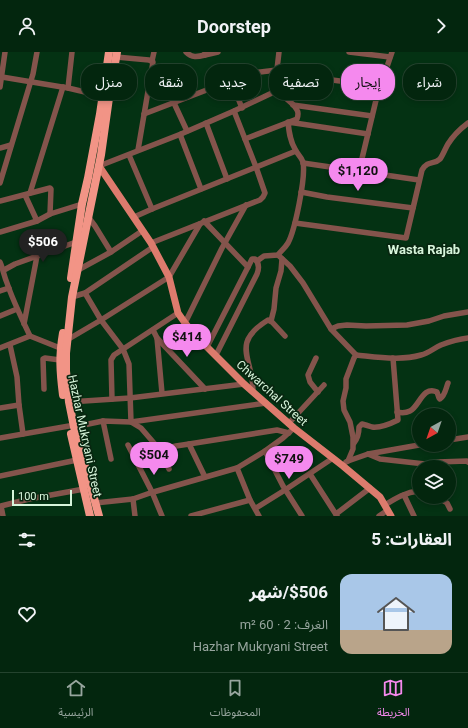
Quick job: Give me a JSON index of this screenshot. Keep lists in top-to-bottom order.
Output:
{
  "streets": {
    "highway": ["Hazhar Mukryani Street"],
    "main road": ["Chwarchal Street"]
  },
  "crossings": [
    ["Chwarchal Street", "Hazhar Mukryani Street"]
  ],
  "districts": ["Wasta Rajab"],
  "scale_bar": "100 m",
  "north": "bottom left",
  "page": {
    "header": "Doorstep",
    "chip": [
      "شراء",
      "إيجار",
      "تصفية",
      "جديد",
      "شقة",
      "منزل"
    ],
    "price": [
      "$1,120",
      "$506",
      "$414",
      "$504",
      "$749"
    ],
    "scale": "100 m",
    "heading": "العقارات: 5",
    "list": [
      {
        "name": "$506/شهر",
        "note": "الغرف: 2 · 60 m² · Hazhar Mukryani Street"
      }
    ],
    "tabs": ["الخريطة", "المحفوظات", "الرئيسية"]
  }
}
